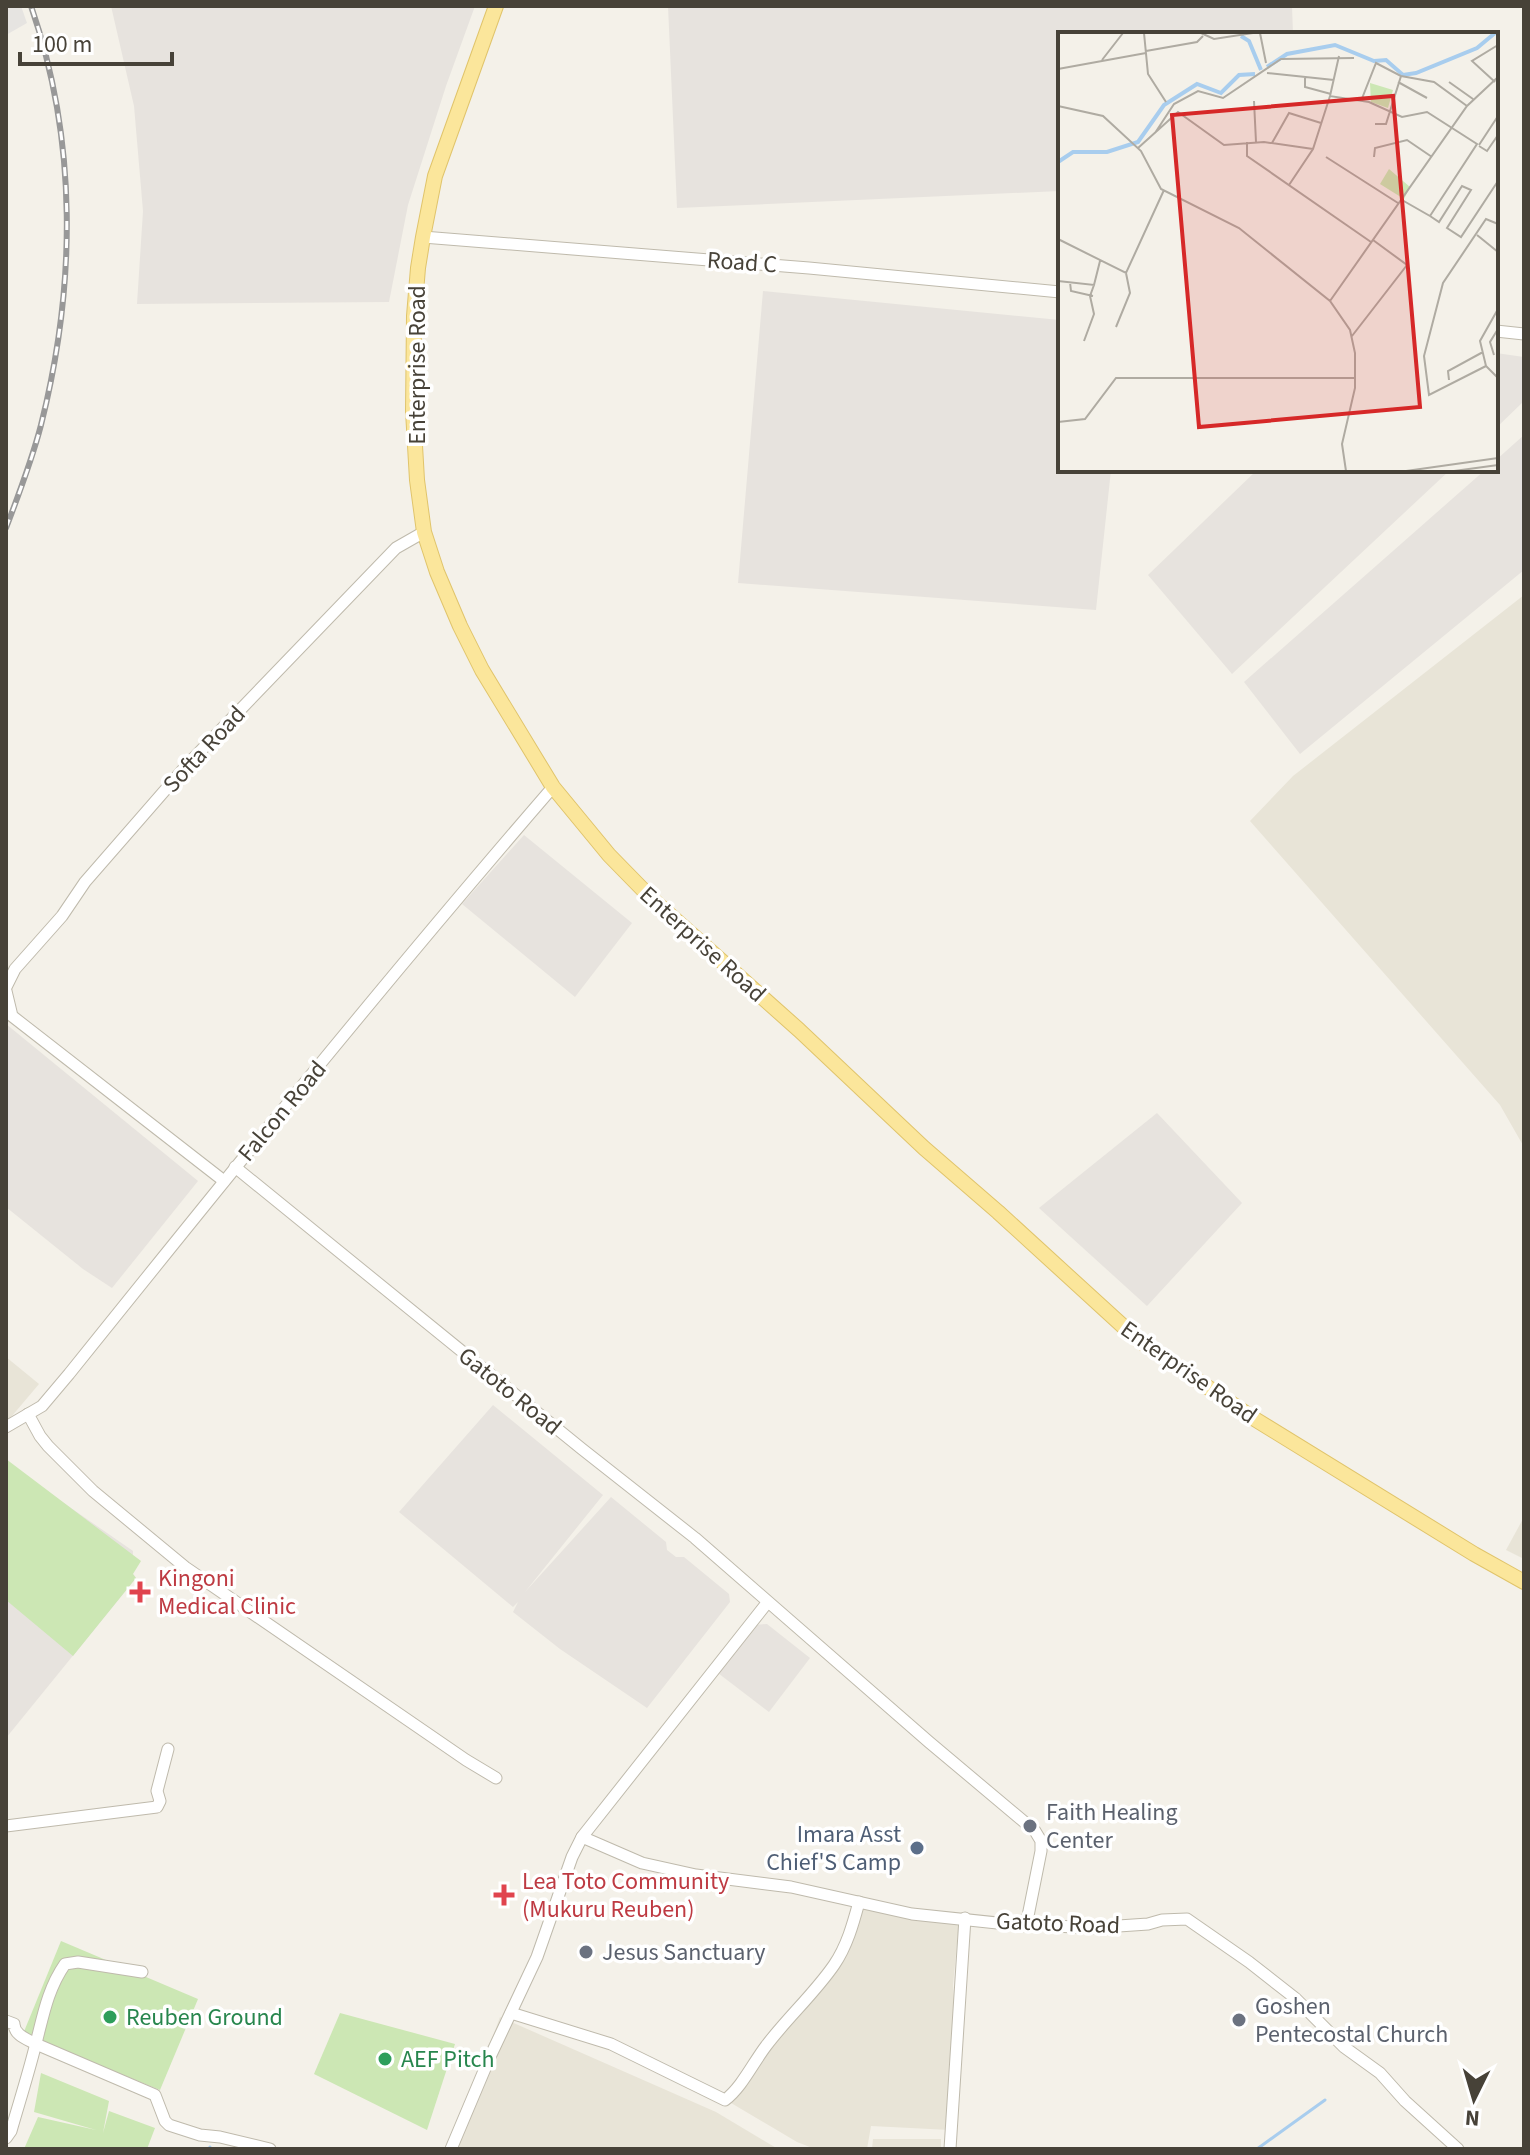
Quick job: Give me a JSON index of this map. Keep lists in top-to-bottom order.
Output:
{
  "streets": {
    "main road": ["Enterprise Road"],
    "street": [
      "Road C",
      "Softa Road",
      "Falcon Road",
      "Gatoto Road"
    ]
  },
  "crossings": [
    ["Road C", "Enterprise Road"],
    ["Enterprise Road", "Softa Road"],
    ["Enterprise Road", "Falcon Road"],
    ["Softa Road", "Falcon Road"],
    ["Falcon Road", "Gatoto Road"]
  ],
  "places": {
    "health": ["Kingoni Medical Clinic", "Lea Toto Community (Mukuru Reuben)"],
    "other": [
      "Faith Healing Center",
      "Imara Asst Chief'S Camp",
      "Jesus Sanctuary",
      "Reuben Ground",
      "Goshen Pentecostal Church",
      "AEF Pitch"
    ]
  },
  "scale_bar": "100 m",
  "north": "bottom"
}
